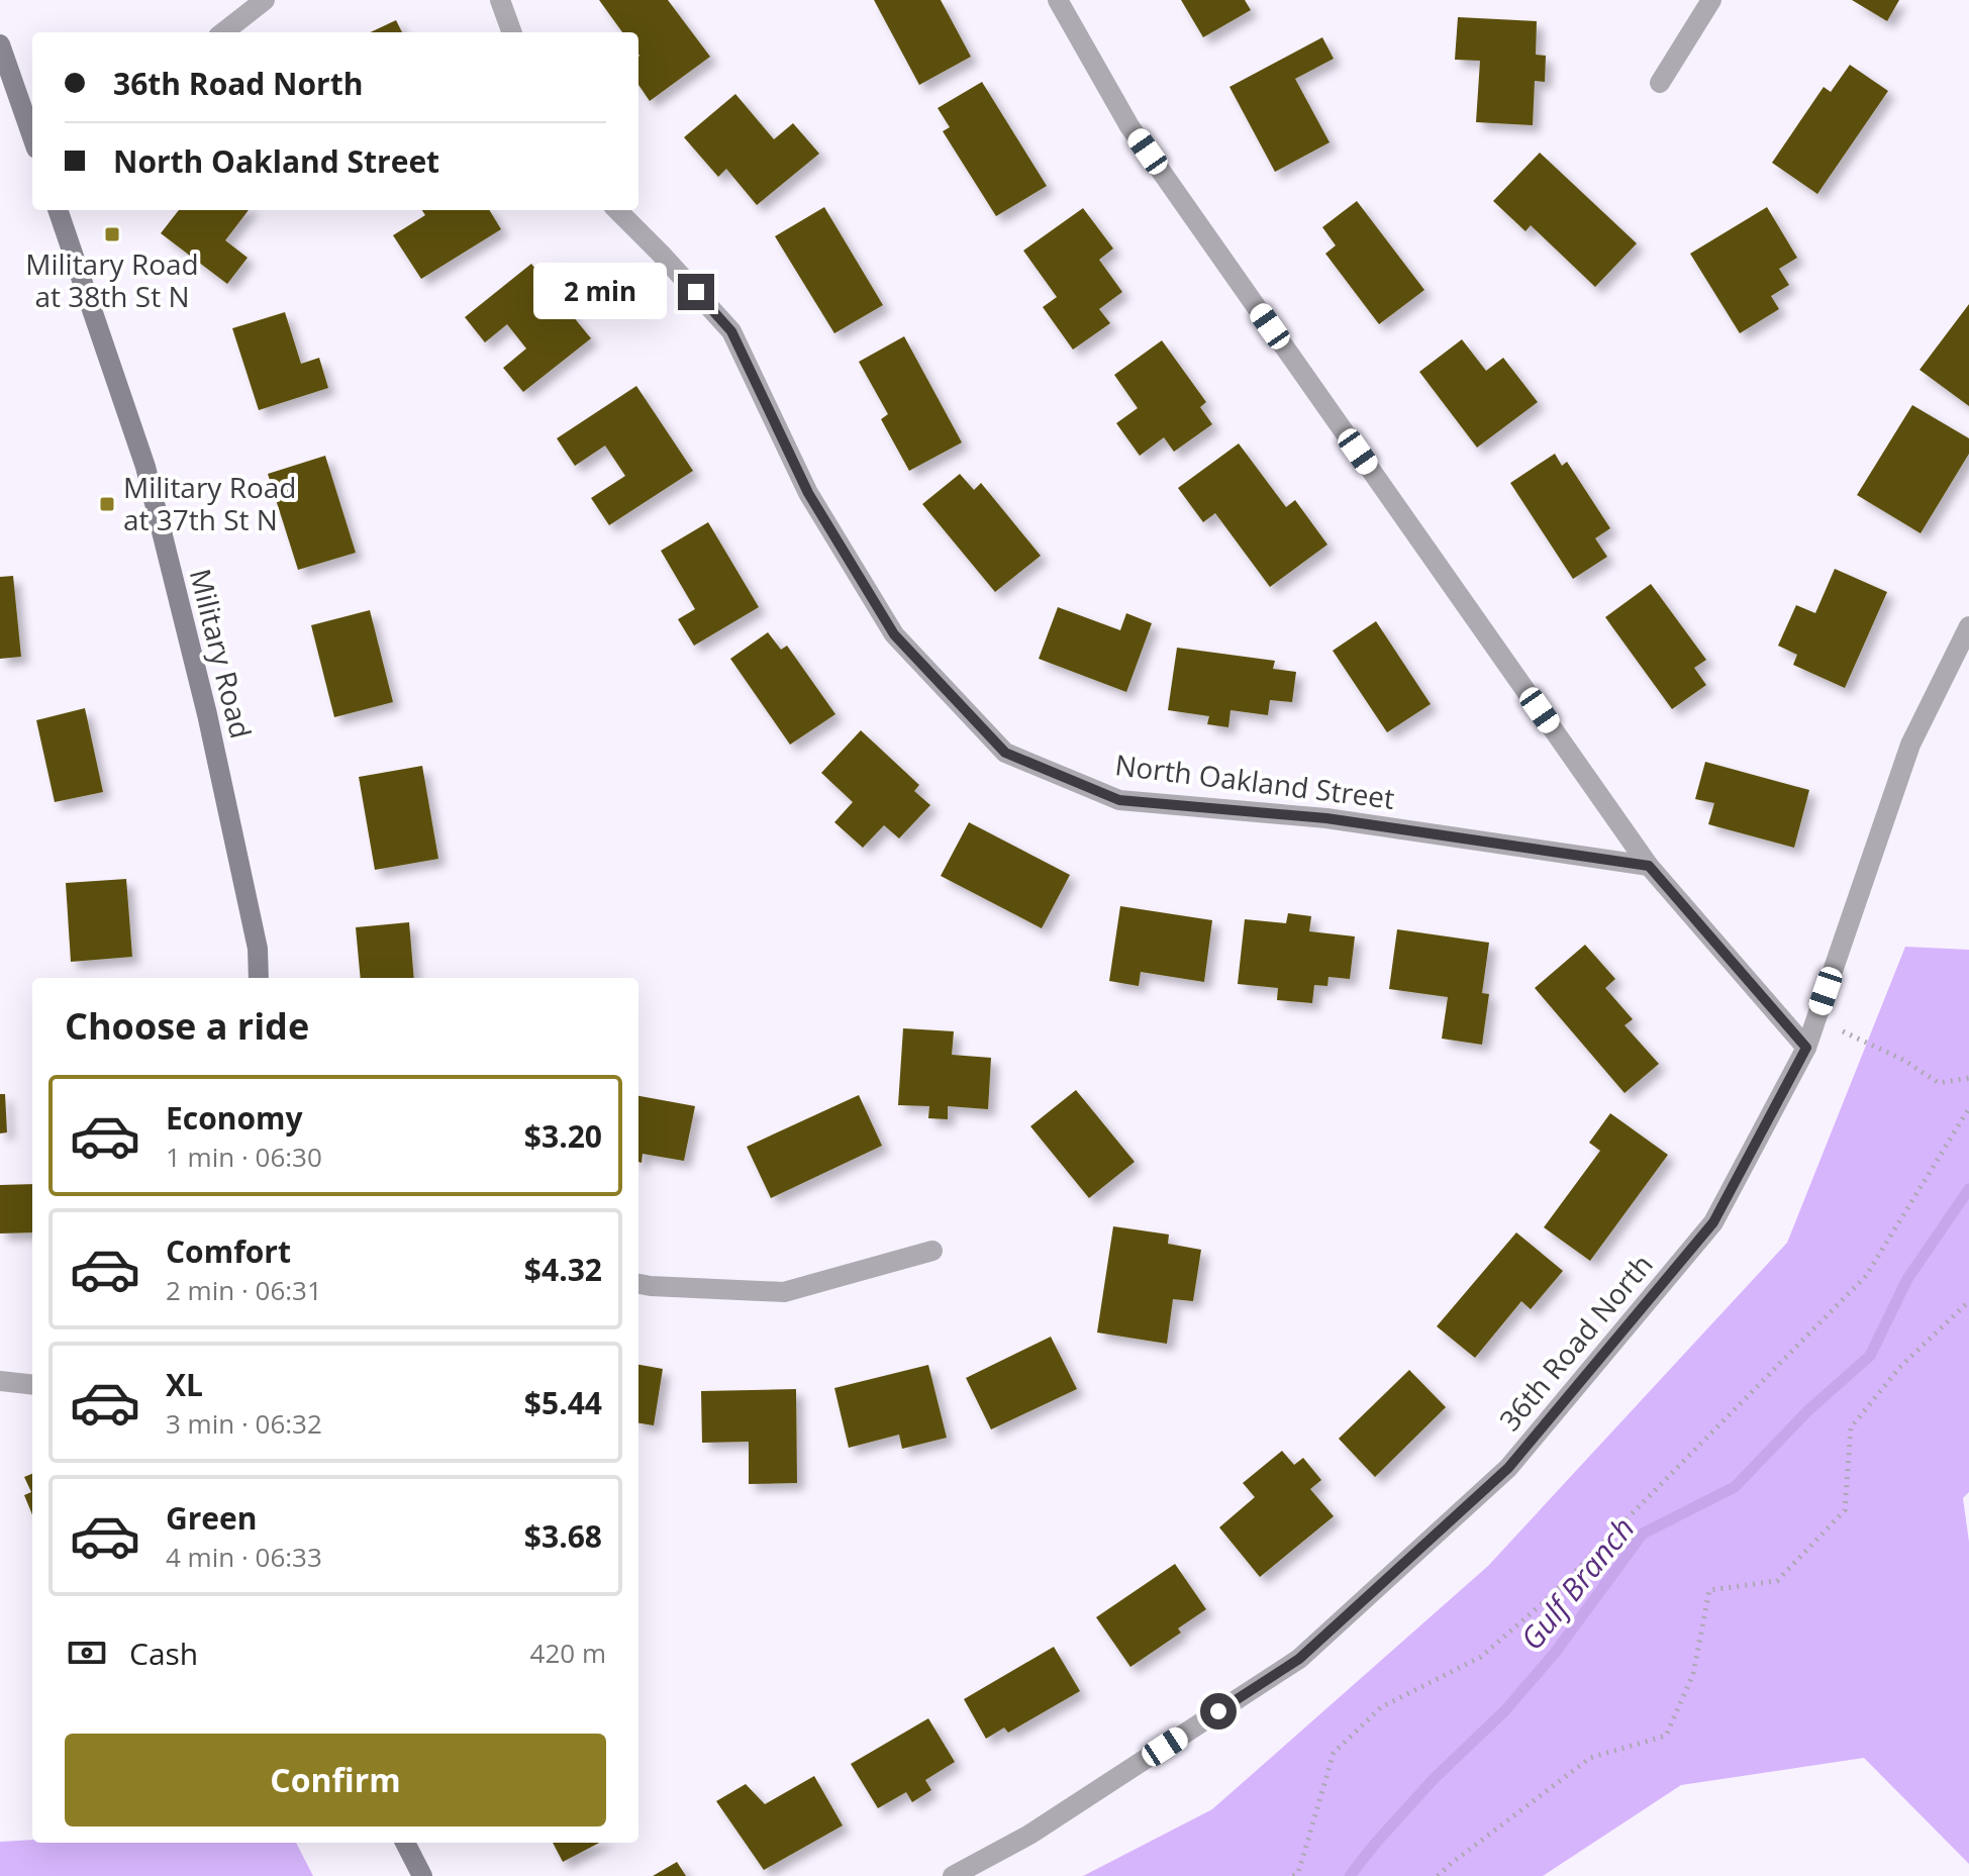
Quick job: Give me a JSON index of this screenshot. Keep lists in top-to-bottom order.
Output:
{
  "streets": {
    "main road": ["Military Road"],
    "street": ["North Oakland Street", "36th Road North"]
  },
  "water": ["Gulf Branch"],
  "places": {
    "transit": ["Military Road at 38th St N", "Military Road at 37th St N"]
  },
  "page": {
    "banner": ["36th Road North", "North Oakland Street"],
    "bubble": "2 min",
    "heading": "Choose a ride",
    "list": [
      {
        "name": "Economy",
        "note": "1 min · 06:30",
        "value": "$3.20"
      },
      {
        "name": "Comfort",
        "note": "2 min · 06:31",
        "value": "$4.32"
      },
      {
        "name": "XL",
        "note": "3 min · 06:32",
        "value": "$5.44"
      },
      {
        "name": "Green",
        "note": "4 min · 06:33",
        "value": "$3.68"
      }
    ],
    "pay": ["Cash", "420 m"],
    "buttons": "Confirm"
  }
}
